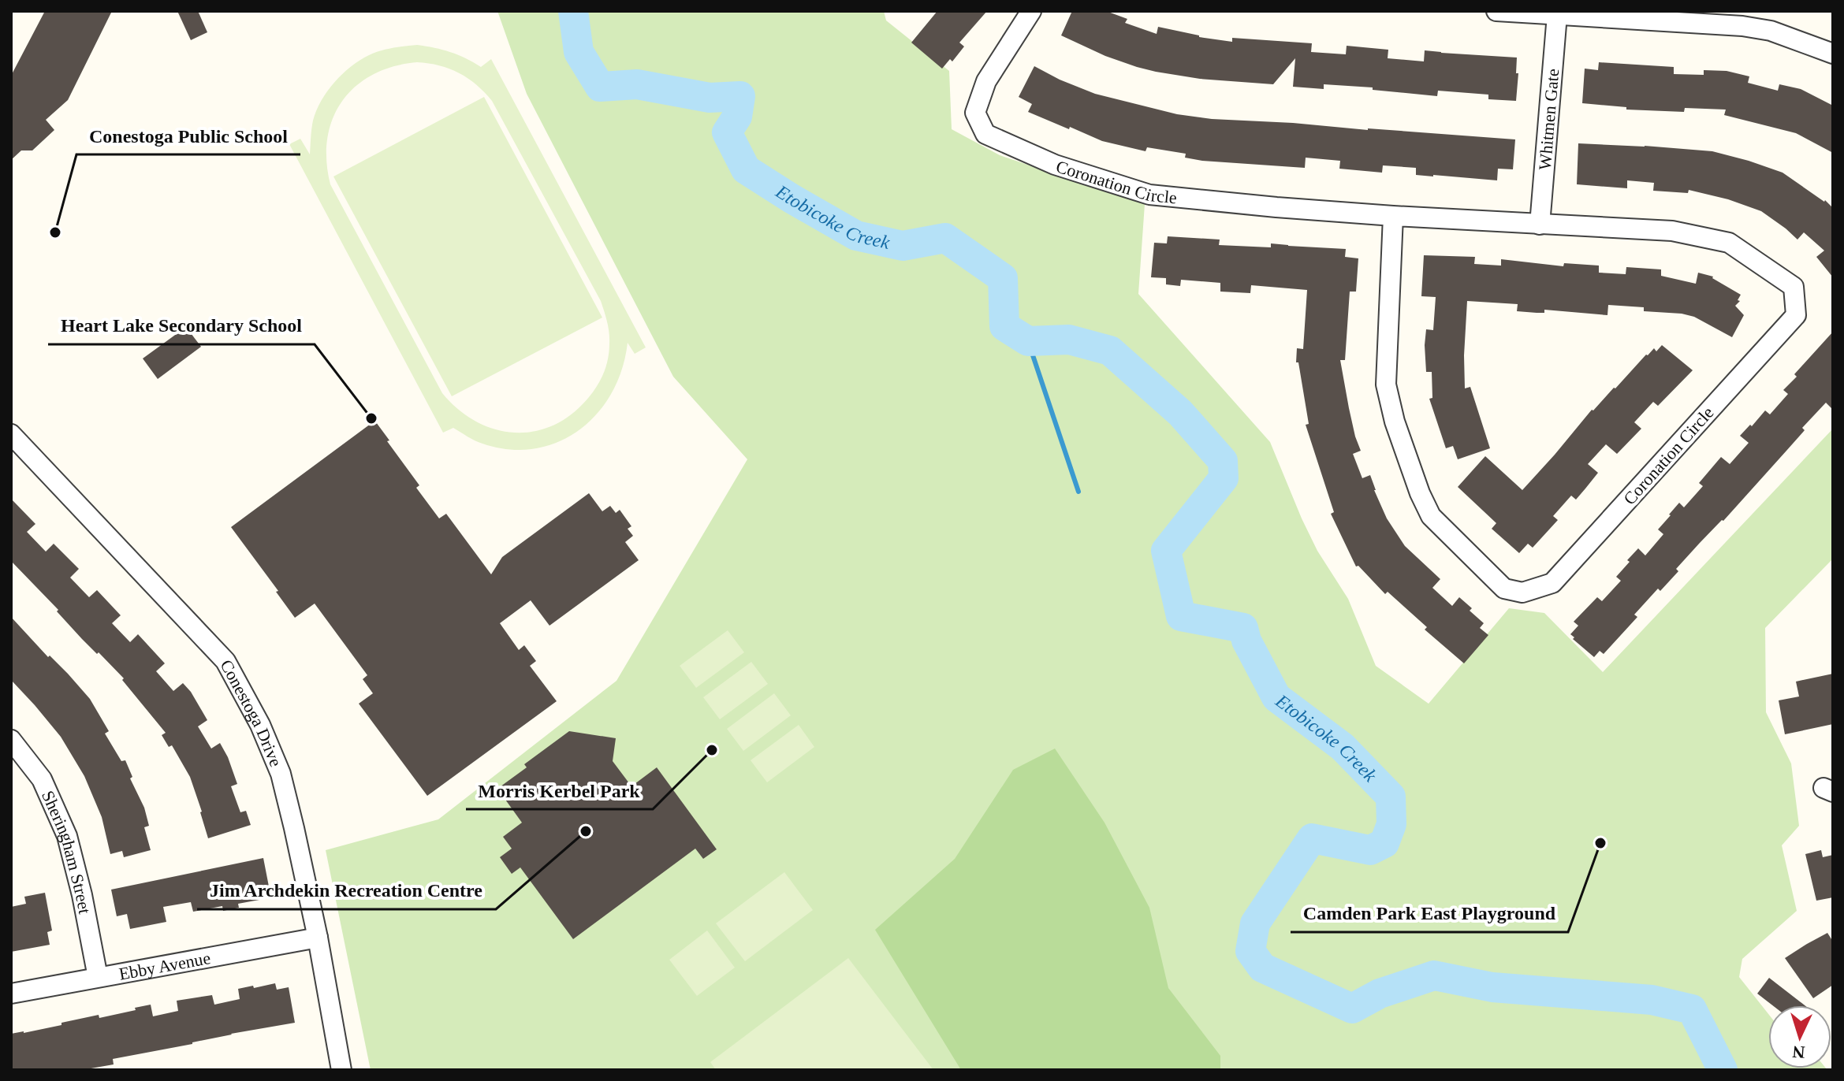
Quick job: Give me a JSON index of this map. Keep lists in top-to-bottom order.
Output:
{
  "streets": {
    "street": [
      "Whitmen Gate",
      "Coronation Circle",
      "Conestoga Drive",
      "Sheringham Street",
      "Ebby Avenue"
    ]
  },
  "crossings": [
    ["Whitmen Gate", "Coronation Circle"],
    ["Conestoga Drive", "Ebby Avenue"],
    ["Sheringham Street", "Ebby Avenue"]
  ],
  "water": ["Etobicoke Creek"],
  "places": [
    "Conestoga Public School",
    "Heart Lake Secondary School",
    "Morris Kerbel Park",
    "Jim Archdekin Recreation Centre",
    "Camden Park East Playground"
  ],
  "north": "bottom"
}
